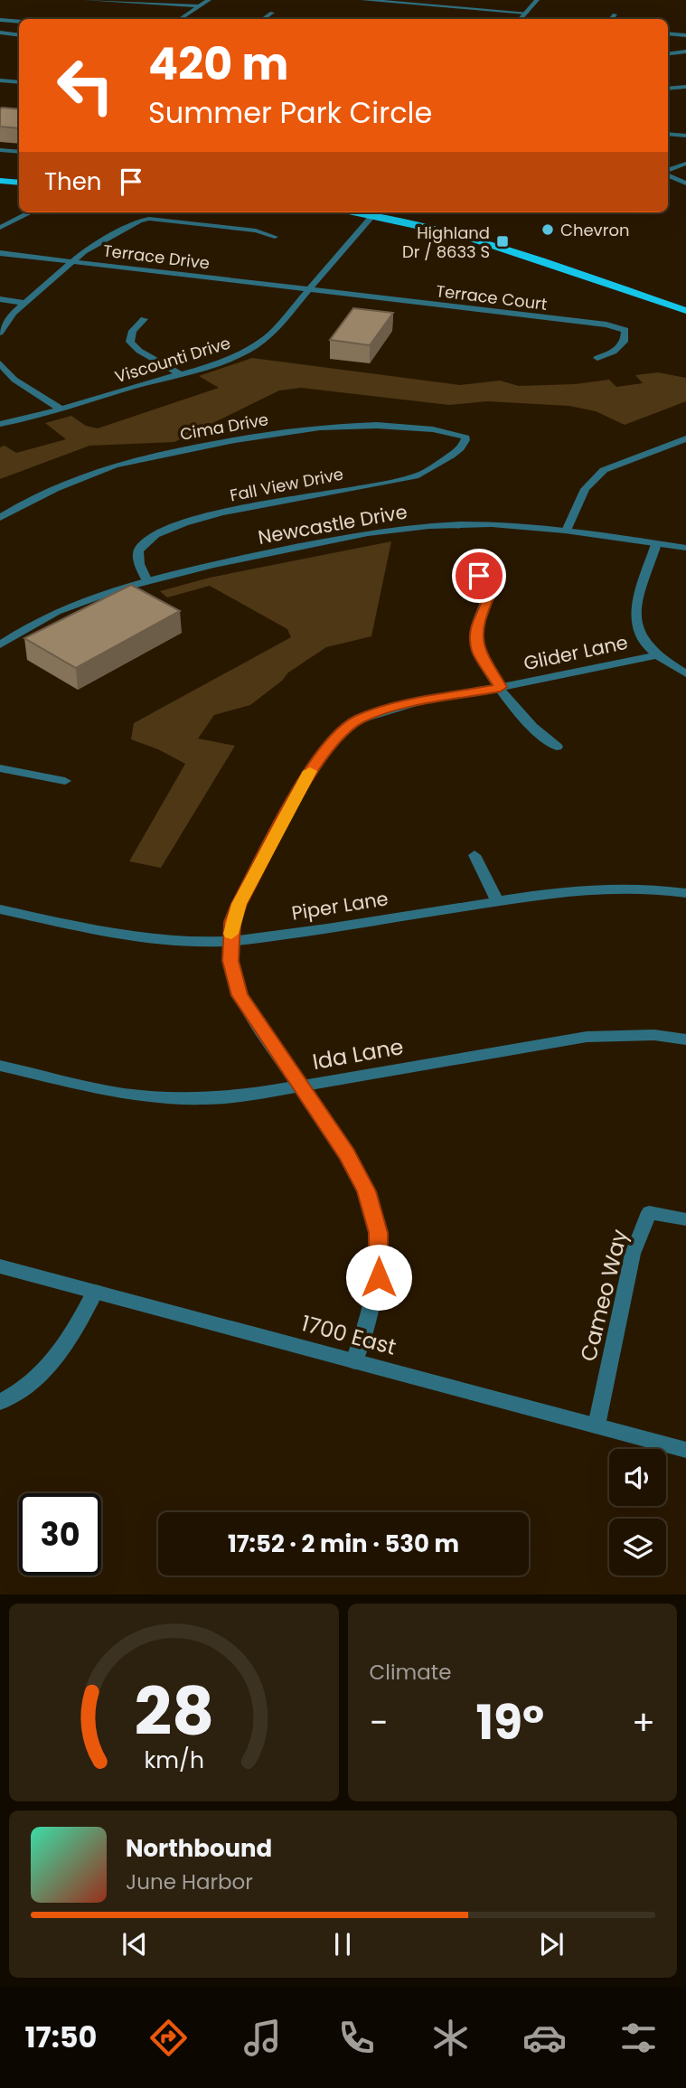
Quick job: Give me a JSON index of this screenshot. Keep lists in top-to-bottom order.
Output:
{
  "streets": {
    "street": [
      "Terrace Drive",
      "Terrace Court",
      "Viscounti Drive",
      "Cima Drive",
      "Fall View Drive",
      "Newcastle Drive",
      "Glider Lane",
      "Piper Lane",
      "Ida Lane",
      "Cameo Way",
      "1700 East"
    ]
  },
  "crossings": [
    ["Terrace Drive", "Terrace Court"],
    ["Terrace Drive", "Viscounti Drive"],
    ["Terrace Court", "Viscounti Drive"],
    ["Cima Drive", "Fall View Drive"],
    ["Fall View Drive", "Newcastle Drive"],
    ["Glider Lane", "Piper Lane"],
    ["Glider Lane", "Ida Lane"],
    ["Glider Lane", "1700 East"],
    ["Cameo Way", "1700 East"]
  ],
  "places": {
    "other": ["Chevron"],
    "transit": ["Highland Dr / 8633 S"]
  },
  "page": {
    "turn": ["420 m", "Summer Park Circle"],
    "then": "Then",
    "limit": "30",
    "trip": "17:52 · 2 min · 530 m",
    "tile": "Climate",
    "heat": ["−", "19°", "+"],
    "song": ["Northbound", "June Harbor"],
    "tabs": "17:50",
    "gauge": ["28", "km/h"]
  }
}
